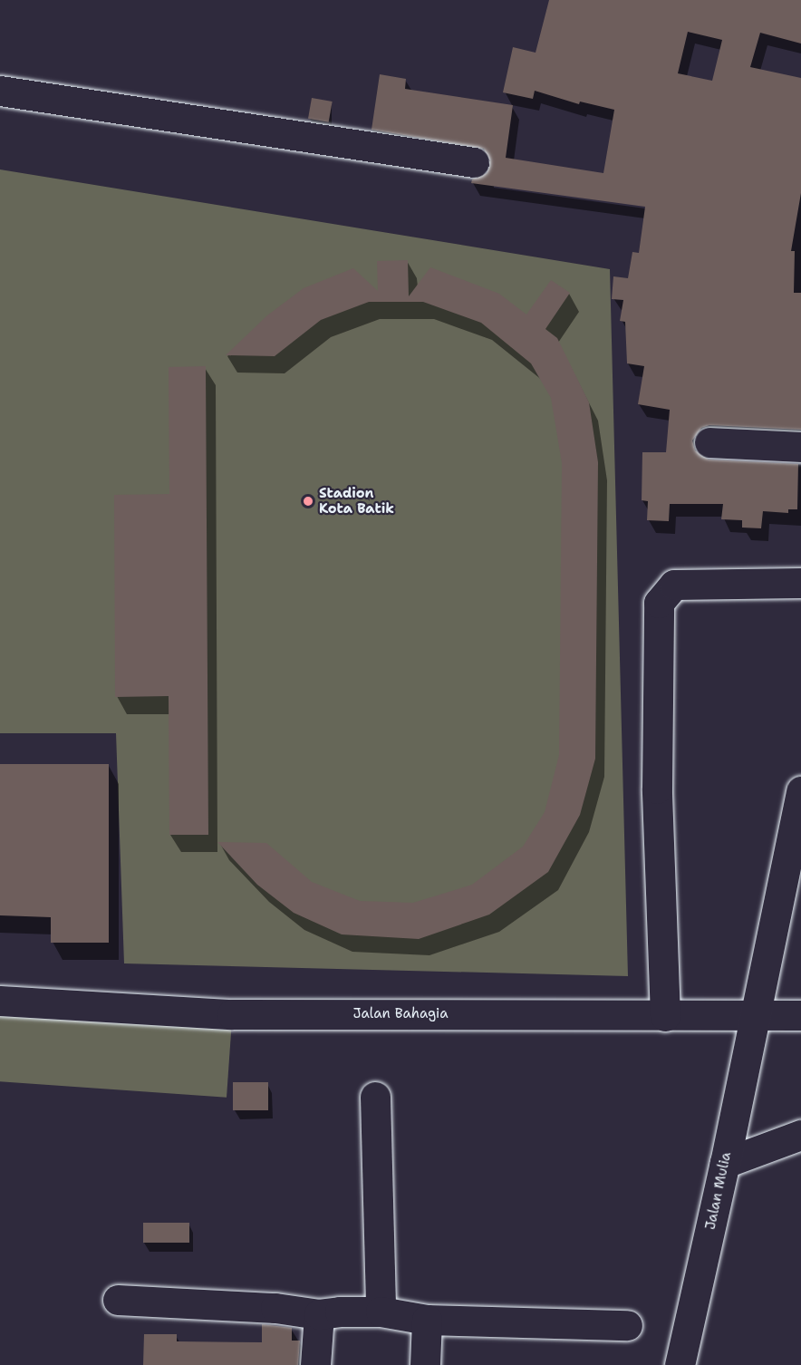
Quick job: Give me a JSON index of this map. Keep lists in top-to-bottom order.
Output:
{
  "streets": {
    "street": ["Jalan Bahagia", "Jalan Mulia"]
  },
  "crossings": [
    ["Jalan Bahagia", "Jalan Mulia"]
  ],
  "places": ["Stadion Kota Batik"]
}
